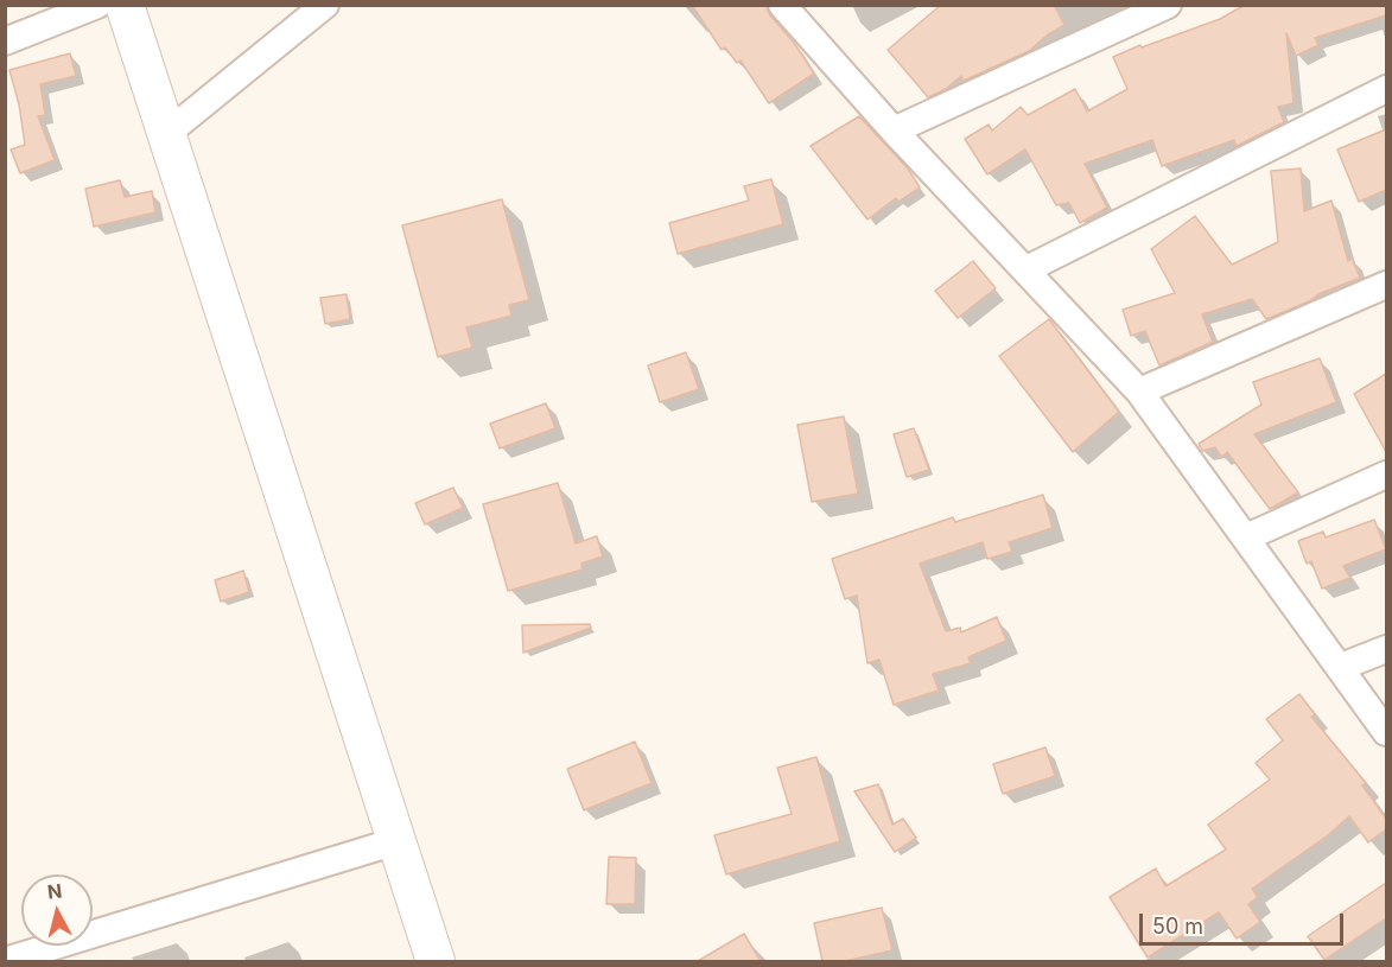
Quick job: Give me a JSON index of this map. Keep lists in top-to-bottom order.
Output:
{
  "scale_bar": "50 m",
  "north": "top"
}
